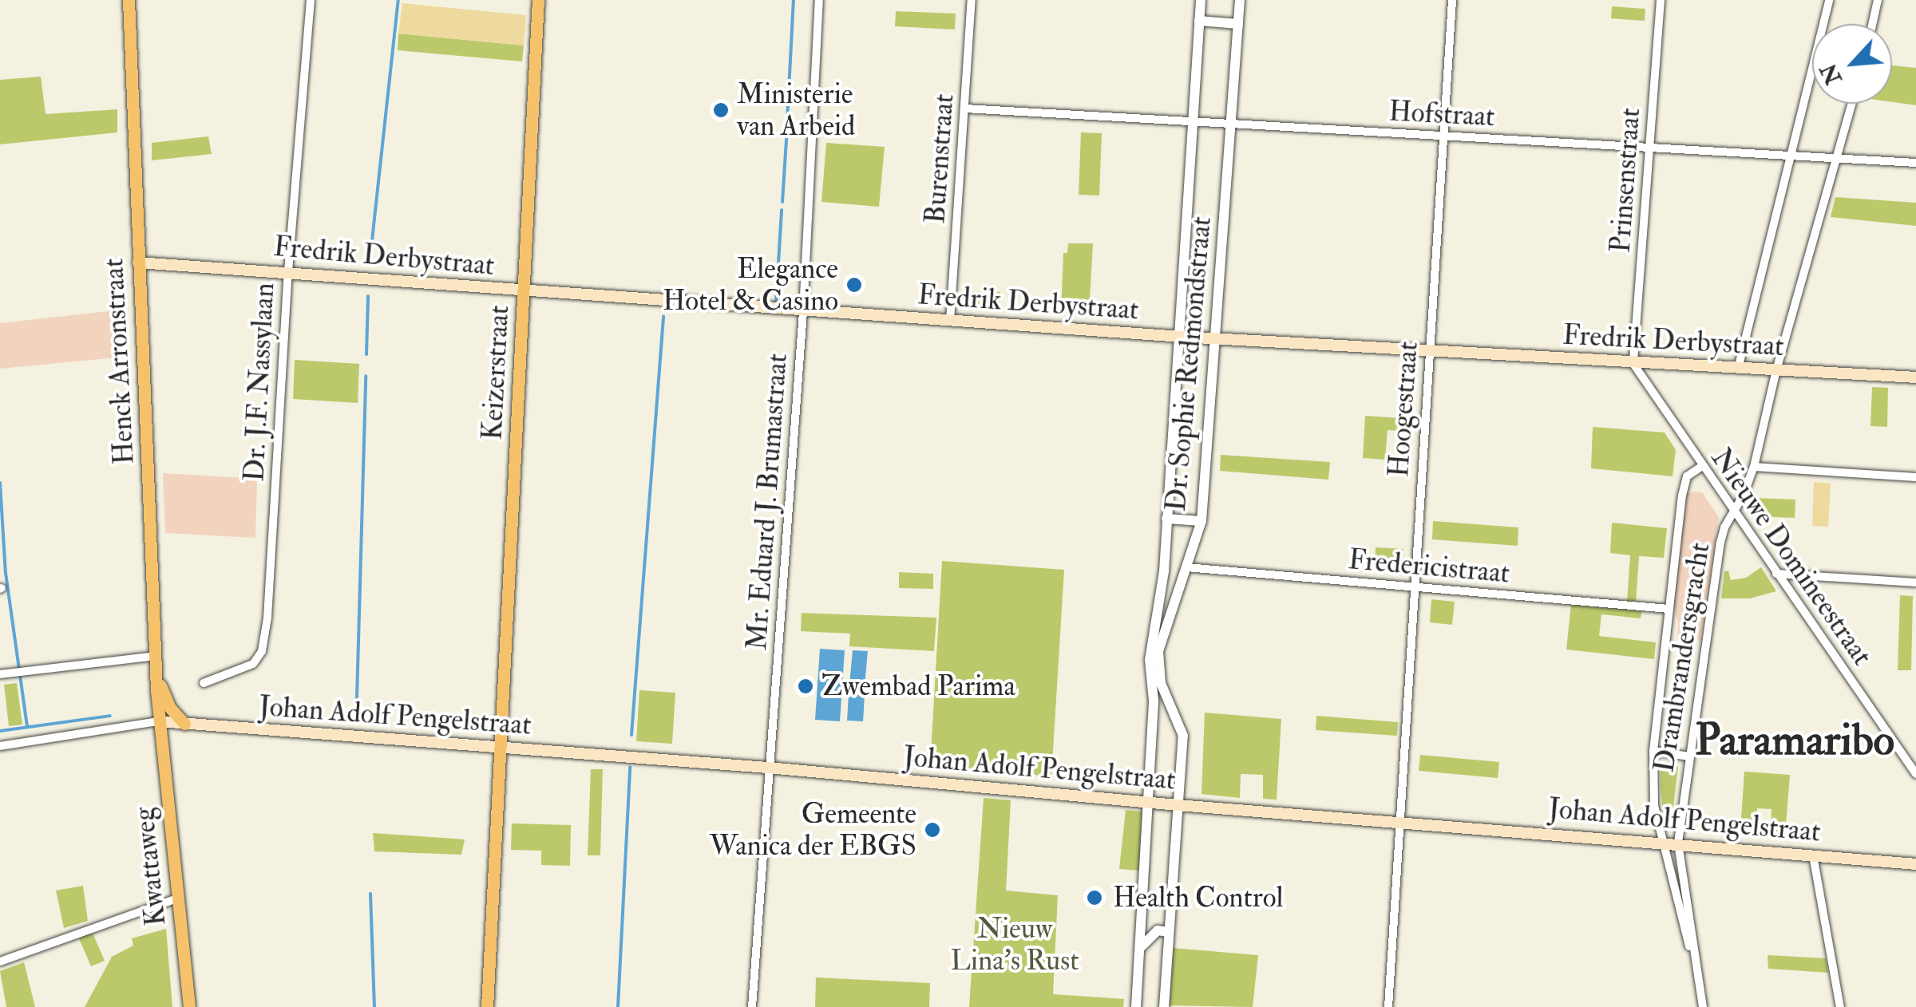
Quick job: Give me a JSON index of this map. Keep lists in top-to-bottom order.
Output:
{
  "streets": {
    "main road": [
      "Fredrik Derbystraat",
      "Henck Arronstraat",
      "Keizerstraat",
      "Johan Adolf Pengelstraat",
      "Kwattaweg"
    ],
    "street": [
      "Hofstraat",
      "Burenstraat",
      "Prinsenstraat",
      "Dr. Sophie Redmondstraat",
      "Dr. J.F. Nassylaan",
      "Hoogestraat",
      "Mr. Eduard J. Brumastraat",
      "Nieuwe Domineestraat",
      "Fredericistraat",
      "Drambrandersgracht"
    ]
  },
  "crossings": [
    ["Hofstraat", "Burenstraat"],
    ["Hofstraat", "Prinsenstraat"],
    ["Hofstraat", "Dr. Sophie Redmondstraat"],
    ["Hofstraat", "Hoogestraat"],
    ["Hofstraat", "Drambrandersgracht"],
    ["Burenstraat", "Fredrik Derbystraat"],
    ["Prinsenstraat", "Fredrik Derbystraat"],
    ["Prinsenstraat", "Nieuwe Domineestraat"],
    ["Fredrik Derbystraat", "Henck Arronstraat"],
    ["Fredrik Derbystraat", "Dr. Sophie Redmondstraat"],
    ["Fredrik Derbystraat", "Keizerstraat"],
    ["Fredrik Derbystraat", "Dr. J.F. Nassylaan"],
    ["Fredrik Derbystraat", "Hoogestraat"],
    ["Fredrik Derbystraat", "Mr. Eduard J. Brumastraat"],
    ["Fredrik Derbystraat", "Nieuwe Domineestraat"],
    ["Fredrik Derbystraat", "Drambrandersgracht"],
    ["Henck Arronstraat", "Johan Adolf Pengelstraat"],
    ["Henck Arronstraat", "Kwattaweg"],
    ["Dr. Sophie Redmondstraat", "Fredericistraat"],
    ["Dr. Sophie Redmondstraat", "Johan Adolf Pengelstraat"],
    ["Keizerstraat", "Johan Adolf Pengelstraat"],
    ["Hoogestraat", "Fredericistraat"],
    ["Hoogestraat", "Johan Adolf Pengelstraat"],
    ["Mr. Eduard J. Brumastraat", "Johan Adolf Pengelstraat"],
    ["Nieuwe Domineestraat", "Drambrandersgracht"],
    ["Fredericistraat", "Drambrandersgracht"],
    ["Drambrandersgracht", "Johan Adolf Pengelstraat"],
    ["Johan Adolf Pengelstraat", "Kwattaweg"]
  ],
  "districts": ["Paramaribo"],
  "parks": ["Nieuw Lina's Rust"],
  "places": [
    "Ministerie van Arbeid",
    "Elegance Hotel & Casino",
    "Zwembad Parima",
    "Gemeente Wanica der EBGS",
    "Health Control"
  ],
  "north": "bottom left"
}
